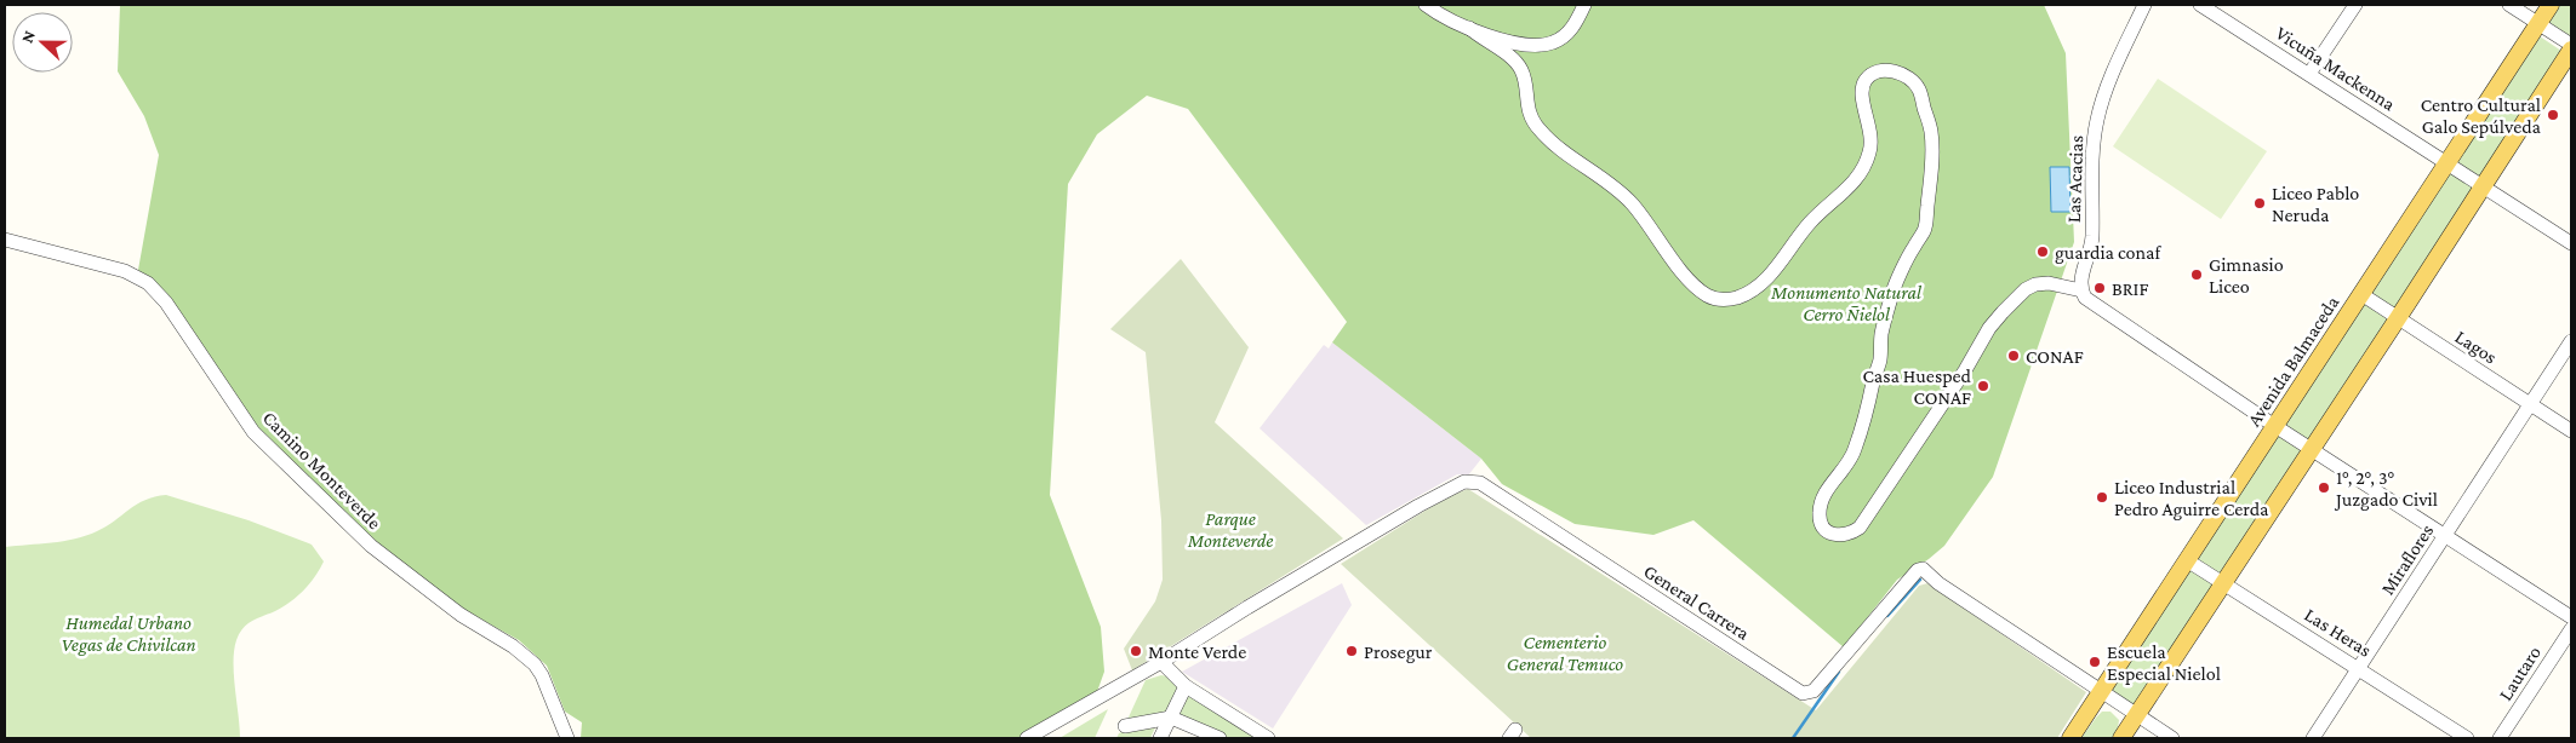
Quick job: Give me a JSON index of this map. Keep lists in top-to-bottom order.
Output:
{
  "streets": {
    "main road": ["Avenida Balmaceda"],
    "street": [
      "Vicuña Mackenna",
      "Las Acacias",
      "Lagos",
      "Camino Monteverde",
      "Miraflores",
      "General Carrera",
      "Las Heras",
      "Lautaro"
    ]
  },
  "crossings": [
    ["Vicuña Mackenna", "Avenida Balmaceda"],
    ["Lagos", "Avenida Balmaceda"],
    ["Lagos", "Miraflores"],
    ["Avenida Balmaceda", "General Carrera"],
    ["Avenida Balmaceda", "Las Heras"],
    ["Miraflores", "Las Heras"]
  ],
  "parks": [
    "Monumento Natural Cerro Ñielol",
    "Parque Monteverde",
    "Humedal Urbano Vegas de Chivilcan",
    "Cementerio General Temuco"
  ],
  "places": [
    "Centro Cultural Galo Sepúlveda",
    "Liceo Pablo Neruda",
    "guardia conaf",
    "Gimnasio Liceo",
    "BRIF",
    "CONAF",
    "Casa Huesped CONAF",
    "1°, 2°, 3° Juzgado Civil",
    "Liceo Industrial Pedro Aguirre Cerda",
    "Monte Verde",
    "Prosegur",
    "Escuela Especial Nielol"
  ],
  "north": "left"
}
